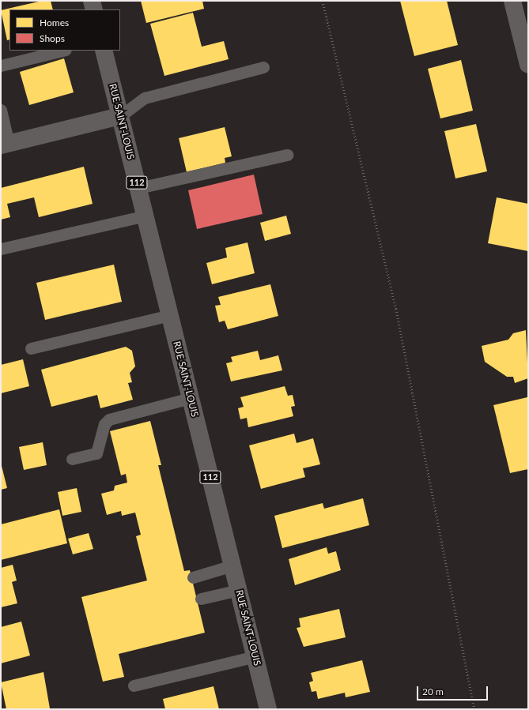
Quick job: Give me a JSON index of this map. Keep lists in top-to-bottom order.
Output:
{
  "streets": {
    "main road": ["RUE SAINT-LOUIS", "112"]
  },
  "legend": ["Homes", "Shops"],
  "scale_bar": "20 m"
}
